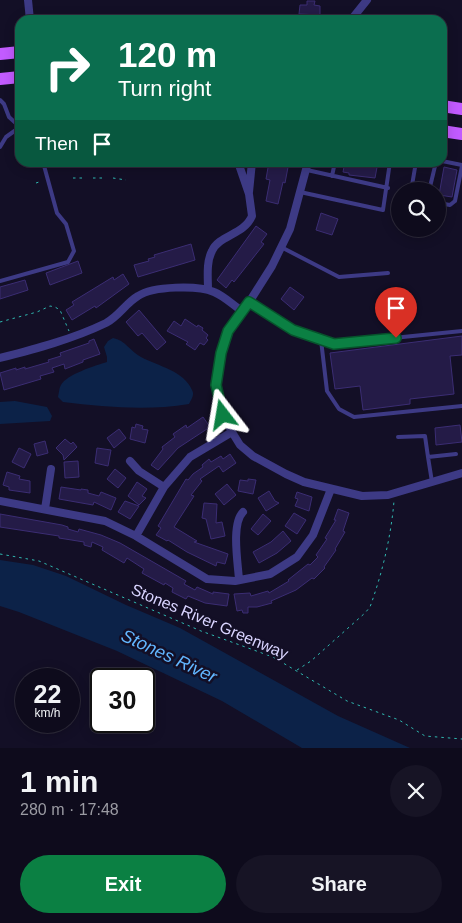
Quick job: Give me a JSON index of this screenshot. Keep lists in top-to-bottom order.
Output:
{
  "streets": {
    "path": ["Stones River Greenway"]
  },
  "water": ["Stones River"],
  "page": {
    "turn": ["120 m", "Turn right"],
    "then": "Then",
    "speed": "22 km/h",
    "limit": "30",
    "heading": ["1 min", "280 m · 17:48"],
    "buttons": ["Exit", "Share"]
  }
}
